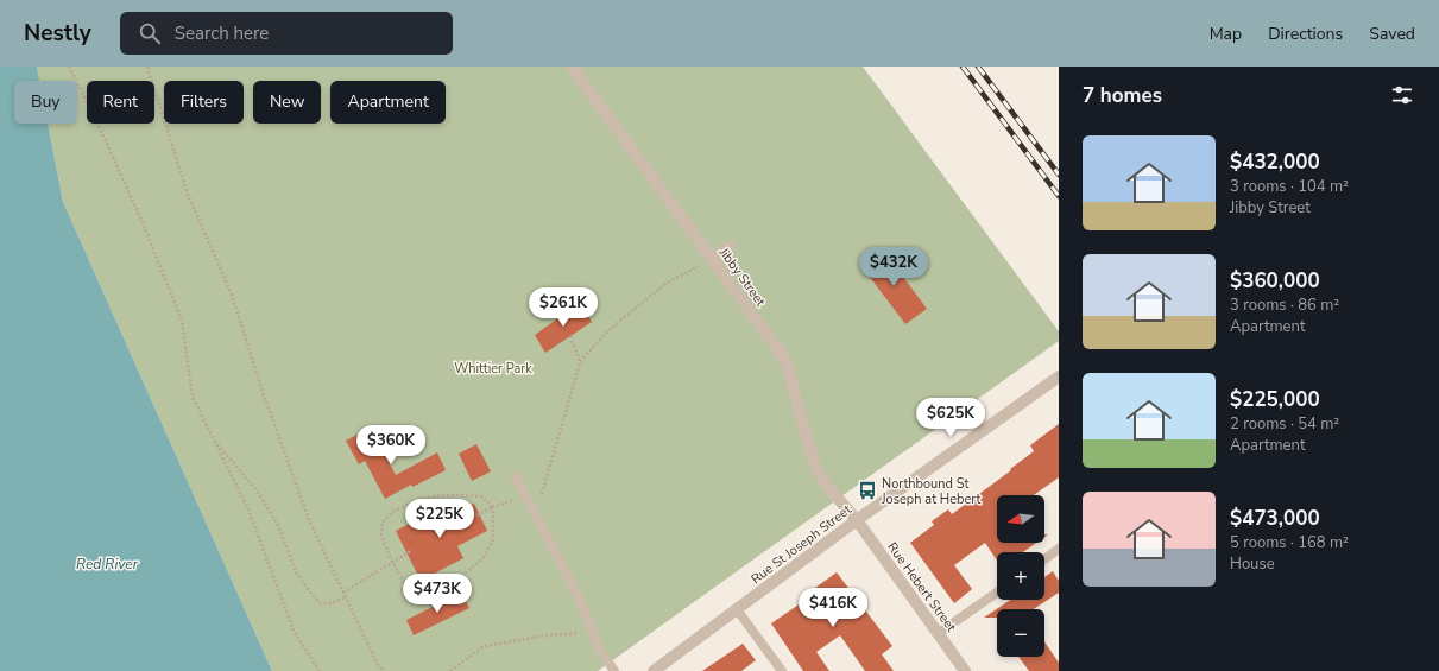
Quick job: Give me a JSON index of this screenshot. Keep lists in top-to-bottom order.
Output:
{
  "streets": {
    "street": ["Jibby Street", "Rue St Joseph Street", "Rue Hebert Street"]
  },
  "crossings": [
    ["Jibby Street", "Rue St Joseph Street"],
    ["Jibby Street", "Rue Hebert Street"],
    ["Rue St Joseph Street", "Rue Hebert Street"]
  ],
  "water": ["Red River"],
  "parks": ["Whittier Park"],
  "places": {
    "bus stop": ["Northbound St Joseph at Hebert"]
  },
  "north": "left",
  "page": {
    "header": "Nestly",
    "search": "Search here",
    "nav": ["Map", "Directions", "Saved"],
    "heading": "7 homes",
    "chip": [
      "Buy",
      "Rent",
      "Filters",
      "New",
      "Apartment"
    ],
    "list": [
      {
        "name": "$432,000",
        "note": "3 rooms · 104 m² · Jibby Street"
      },
      {
        "name": "$360,000",
        "note": "3 rooms · 86 m² · Apartment"
      },
      {
        "name": "$225,000",
        "note": "2 rooms · 54 m² · Apartment"
      },
      {
        "name": "$473,000",
        "note": "5 rooms · 168 m² · House"
      }
    ],
    "price": [
      "$432K",
      "$261K",
      "$625K",
      "$360K",
      "$225K",
      "$473K",
      "$416K"
    ],
    "map_buttons": ["+", "−"]
  }
}
